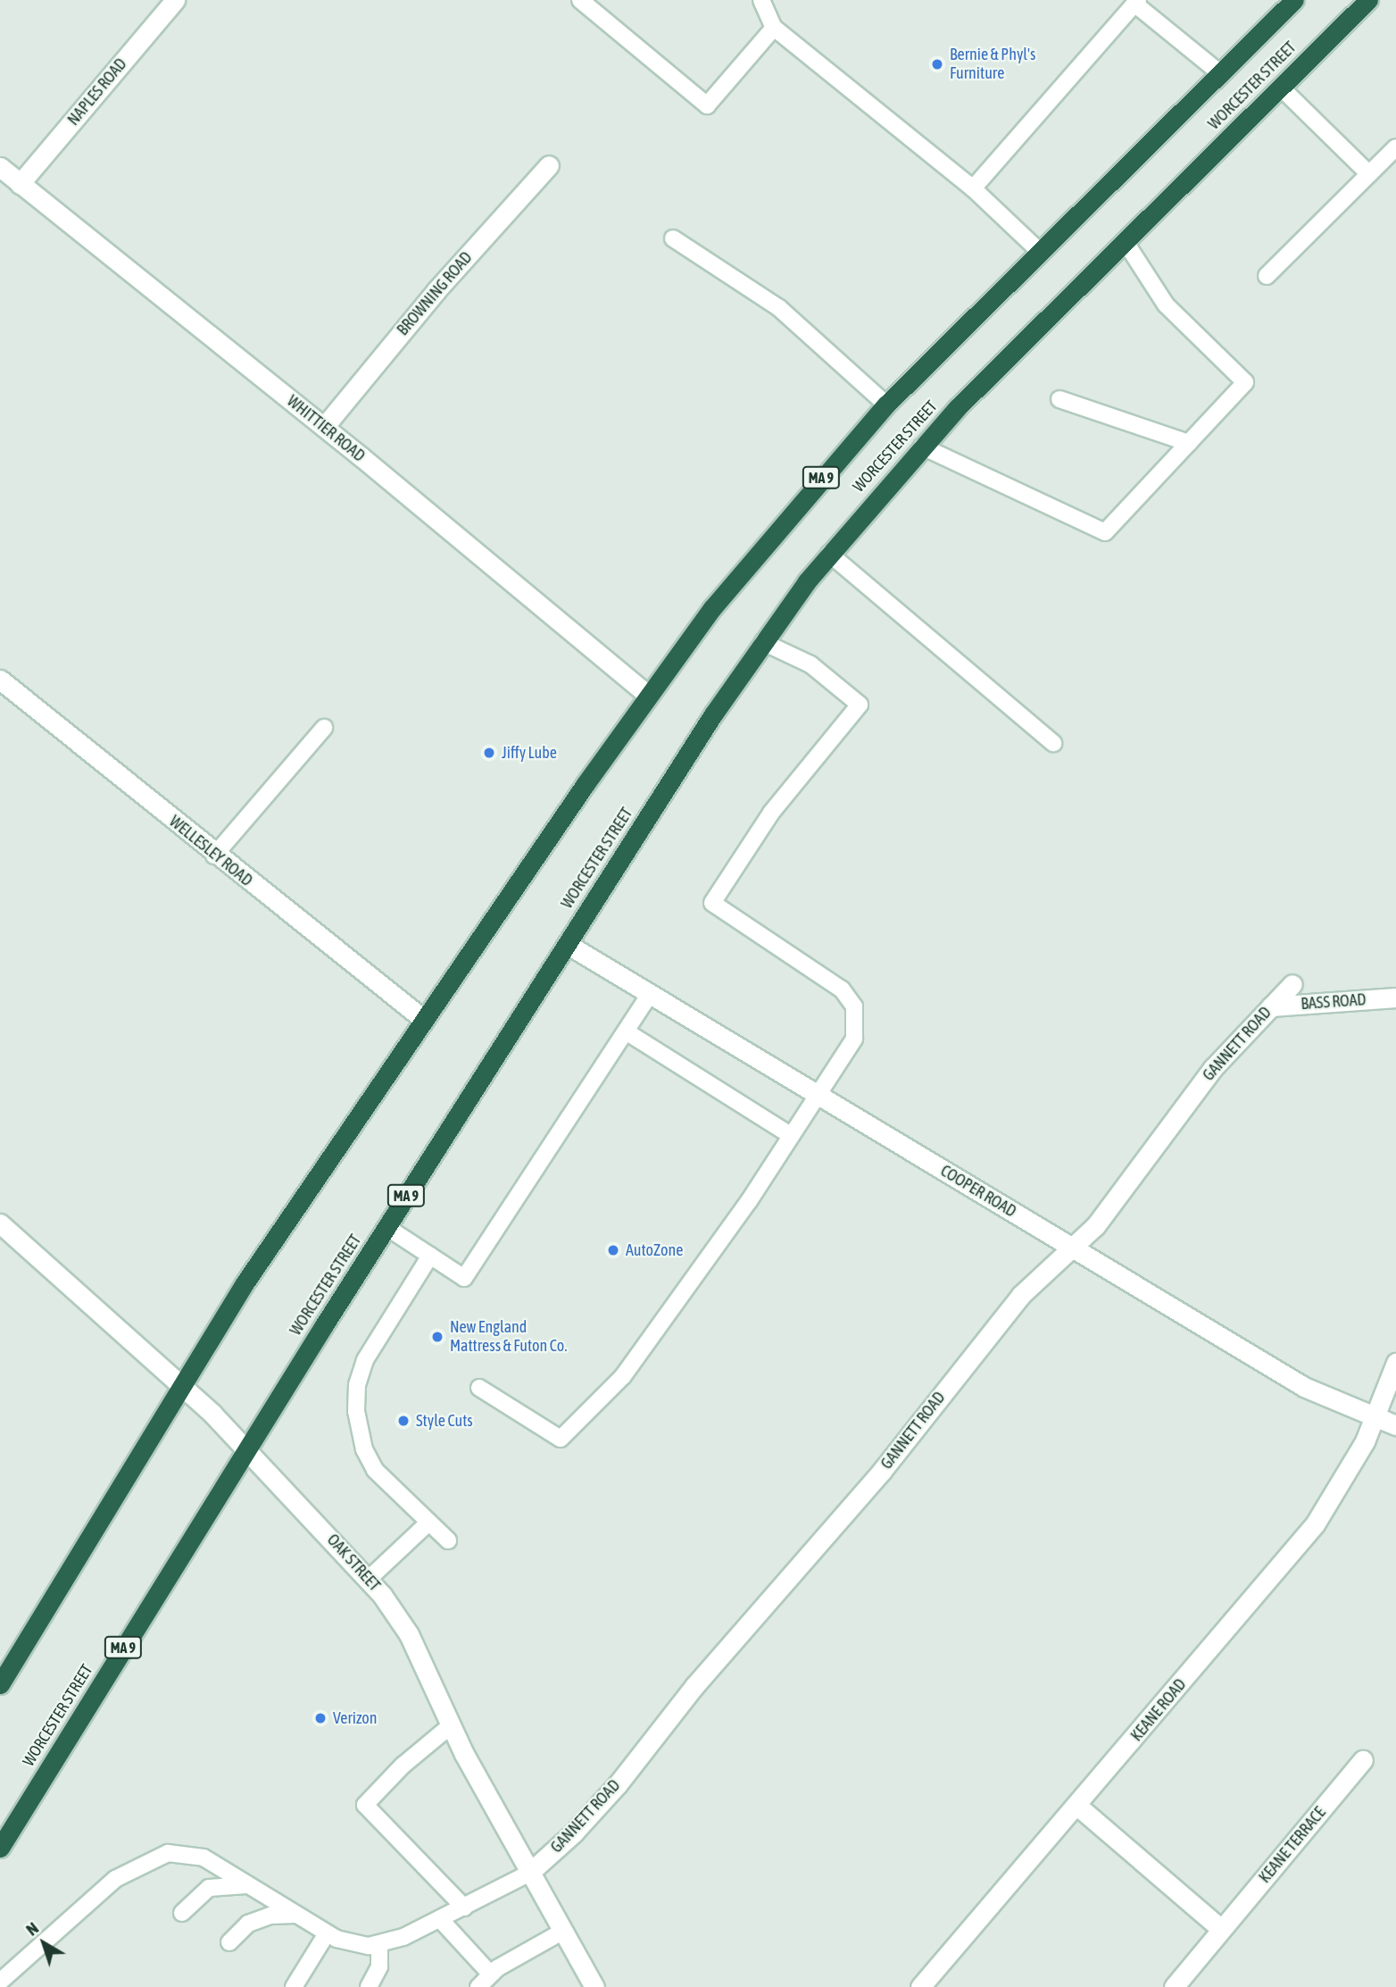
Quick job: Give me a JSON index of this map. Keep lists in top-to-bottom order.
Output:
{
  "streets": {
    "highway": ["WORCESTER STREET", "MA 9"],
    "street": [
      "NAPLES ROAD",
      "BROWNING ROAD",
      "WHITTIER ROAD",
      "WELLESLEY ROAD",
      "BASS ROAD",
      "GANNETT ROAD",
      "COOPER ROAD",
      "OAK STREET",
      "KEANE ROAD",
      "KEANE TERRACE"
    ]
  },
  "crossings": [
    ["WORCESTER STREET", "WHITTIER ROAD"],
    ["WORCESTER STREET", "WELLESLEY ROAD"],
    ["WORCESTER STREET", "COOPER ROAD"],
    ["WORCESTER STREET", "OAK STREET"],
    ["NAPLES ROAD", "WHITTIER ROAD"],
    ["BROWNING ROAD", "WHITTIER ROAD"],
    ["BASS ROAD", "GANNETT ROAD"],
    ["GANNETT ROAD", "COOPER ROAD"],
    ["GANNETT ROAD", "OAK STREET"],
    ["COOPER ROAD", "KEANE ROAD"]
  ],
  "places": [
    "Bernie & Phyl's Furniture",
    "Jiffy Lube",
    "AutoZone",
    "New England Mattress & Futon Co.",
    "Style Cuts",
    "Verizon"
  ],
  "north": "top left"
}
